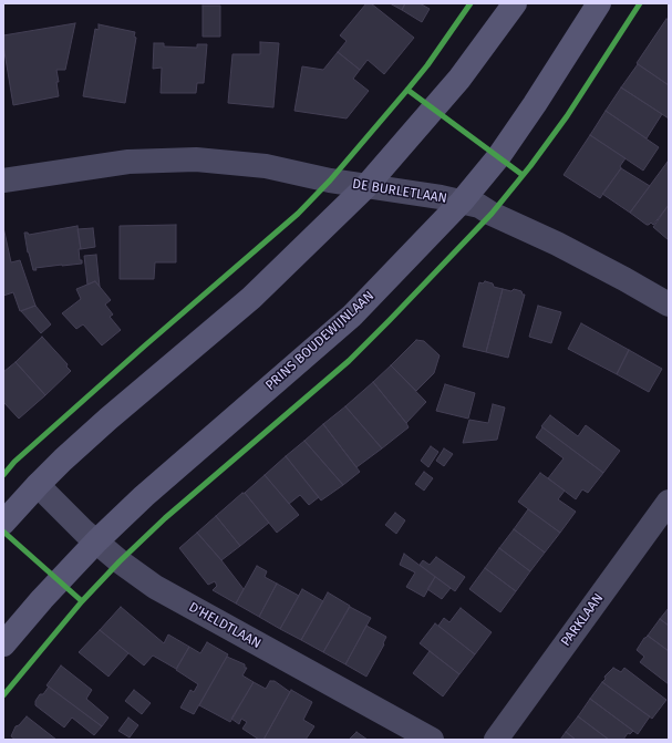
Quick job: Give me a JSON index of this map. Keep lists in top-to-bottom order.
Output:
{
  "streets": {
    "main road": ["PRINS BOUDEWIJNLAAN"],
    "street": ["DE BURLETLAAN", "PARKLAAN", "D'HELDTLAAN"]
  },
  "crossings": [
    ["DE BURLETLAAN", "PRINS BOUDEWIJNLAAN"],
    ["PRINS BOUDEWIJNLAAN", "D'HELDTLAAN"]
  ]
}
